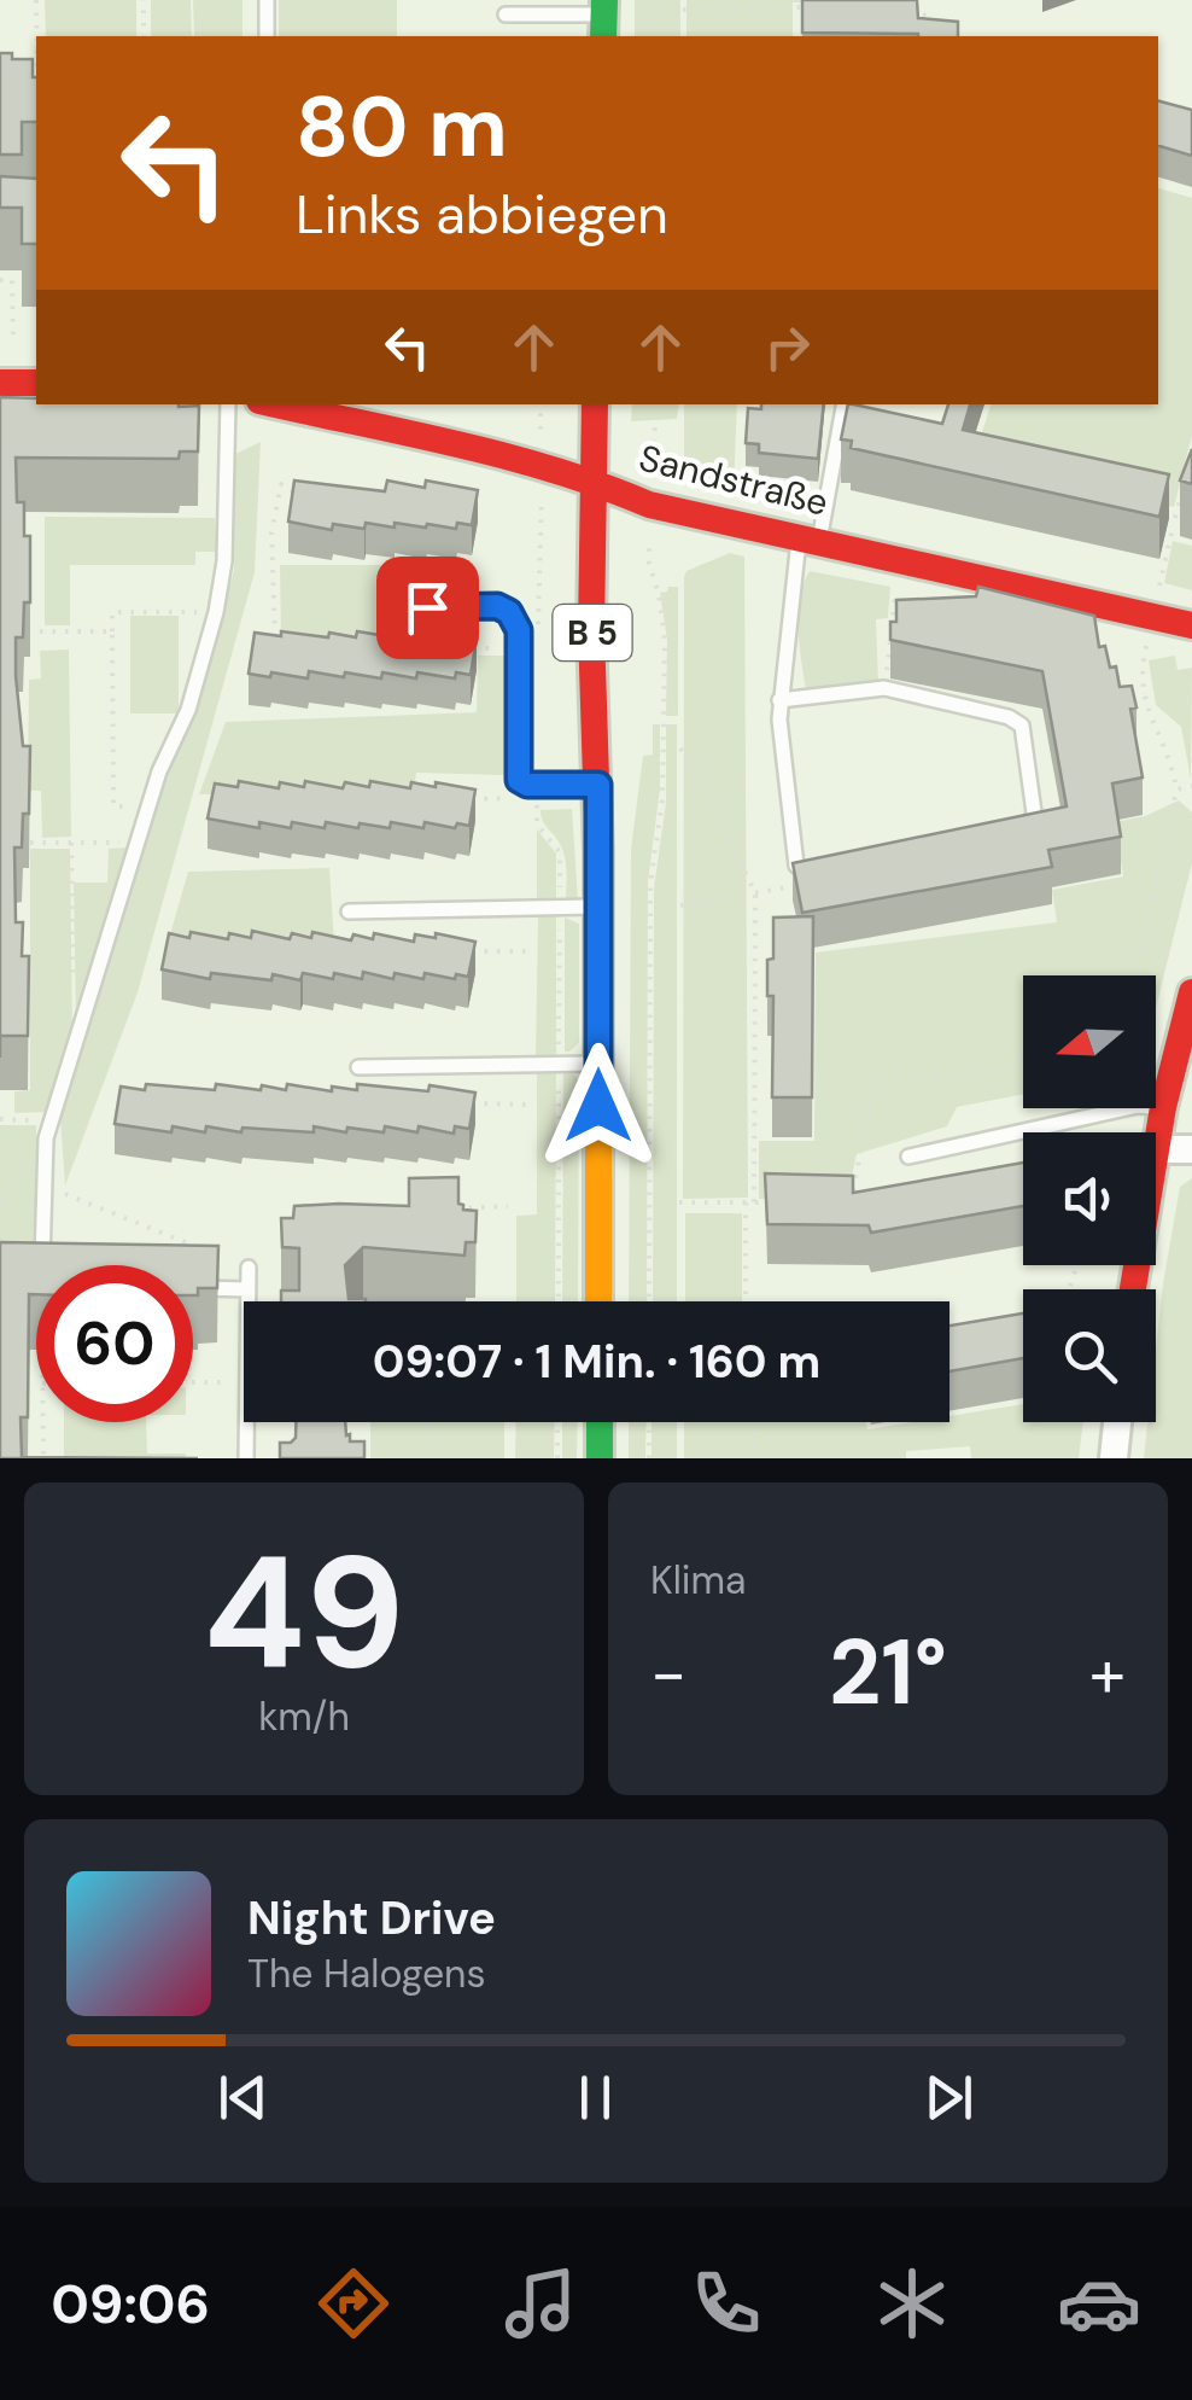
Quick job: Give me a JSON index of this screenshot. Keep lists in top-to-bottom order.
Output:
{
  "streets": {
    "street": ["Sandstraße", "B 5"]
  },
  "crossings": [
    ["Sandstraße", "B 5"]
  ],
  "north": "left",
  "page": {
    "turn": ["80 m", "Links abbiegen"],
    "limit": "60",
    "trip": "09:07 · 1 Min. · 160 m",
    "tile": [
      ["49", "km/h"],
      "Klima"
    ],
    "heat": ["−", "21°", "+"],
    "song": ["Night Drive", "The Halogens"],
    "tabs": "09:06"
  }
}
